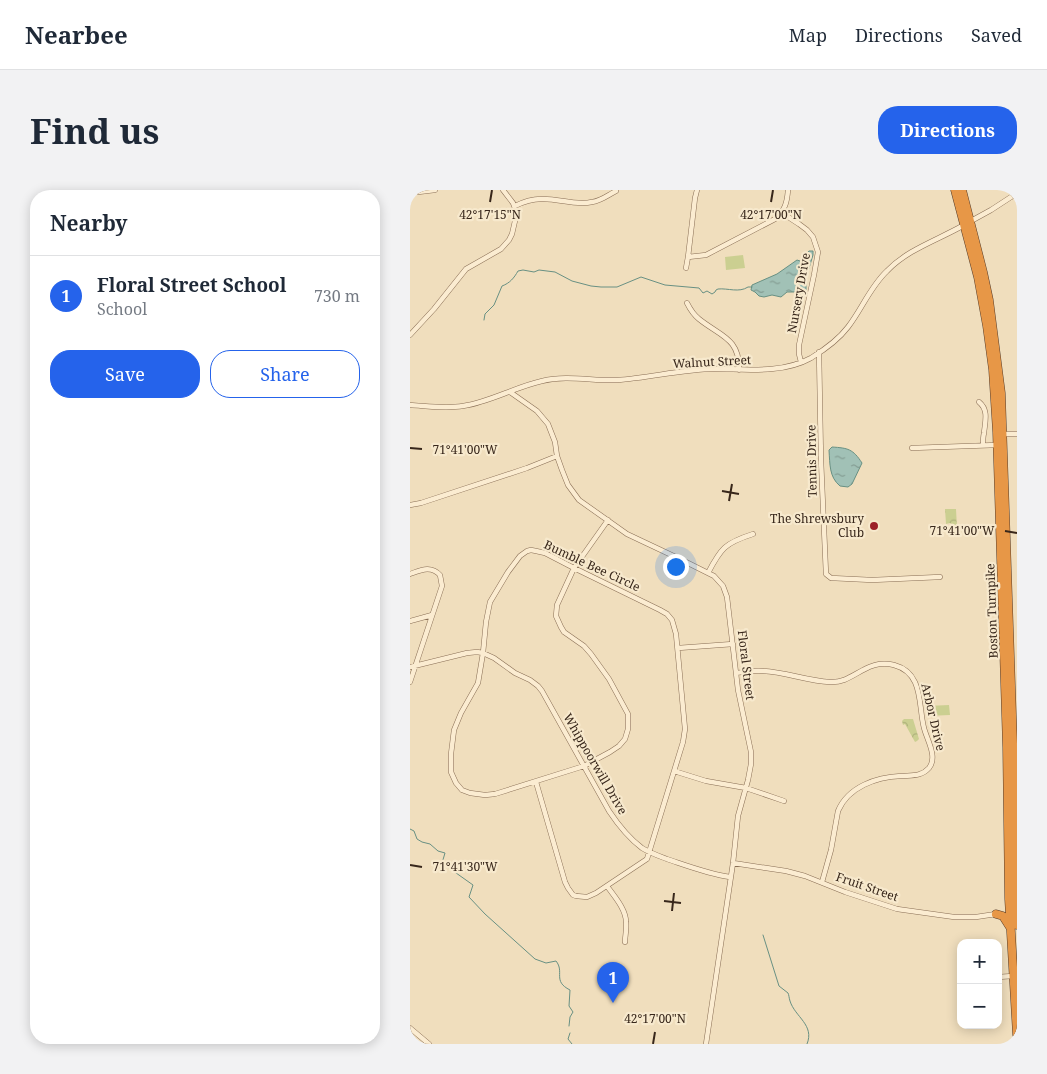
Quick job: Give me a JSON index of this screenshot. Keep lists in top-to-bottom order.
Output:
{
  "streets": {
    "highway": ["Boston Turnpike"],
    "street": [
      "Nursery Drive",
      "Walnut Street",
      "Tennis Drive",
      "Bumble Bee Circle",
      "Floral Street",
      "Arbor Drive",
      "Whippoorwill Drive",
      "Fruit Street"
    ]
  },
  "crossings": [
    ["Nursery Drive", "Walnut Street"],
    ["Walnut Street", "Tennis Drive"],
    ["Walnut Street", "Boston Turnpike"],
    ["Walnut Street", "Floral Street"],
    ["Bumble Bee Circle", "Floral Street"],
    ["Bumble Bee Circle", "Whippoorwill Drive"],
    ["Floral Street", "Arbor Drive"],
    ["Floral Street", "Whippoorwill Drive"],
    ["Floral Street", "Fruit Street"],
    ["Arbor Drive", "Fruit Street"]
  ],
  "places": ["The Shrewsbury Club"],
  "page": {
    "header": "Nearbee",
    "nav": ["Map", "Directions", "Saved"],
    "buttons": [
      "Directions",
      ["Save", "Share"]
    ],
    "title": "Find us",
    "heading": "Nearby",
    "list": [
      {
        "mark": "1",
        "name": "Floral Street School",
        "note": "School",
        "value": "730 m"
      }
    ],
    "map_buttons": ["+", "−"],
    "pins": "1"
  },
  "coordinates": [
    "42°17'15\"N",
    "42°17'00\"N",
    "71°41'00\"W",
    "71°41'30\"W"
  ]
}
